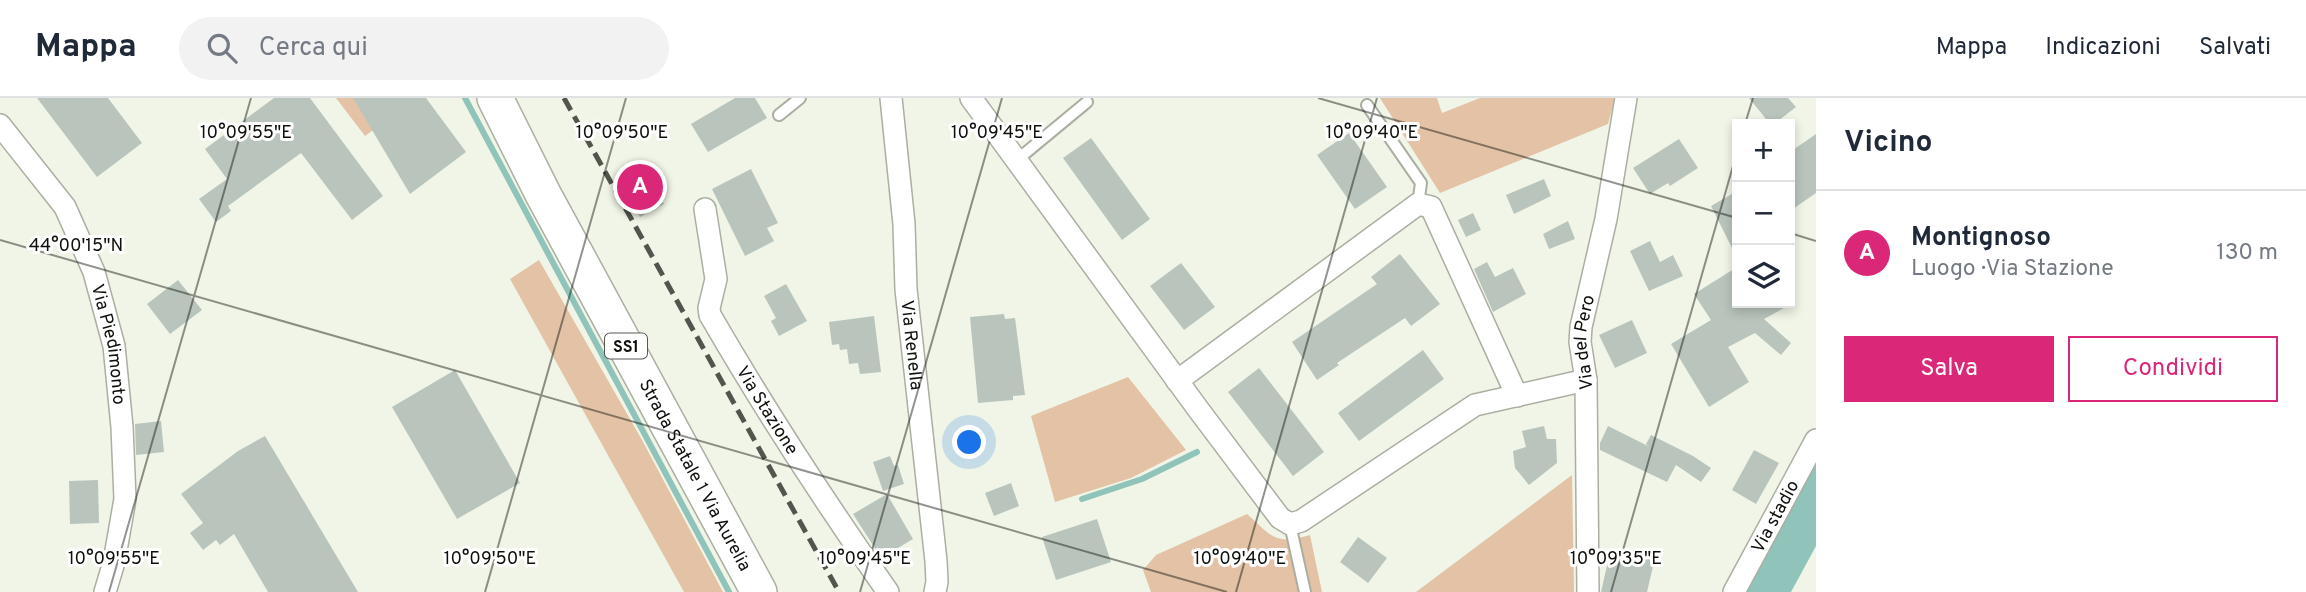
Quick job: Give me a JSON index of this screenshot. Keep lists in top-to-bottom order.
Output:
{
  "streets": {
    "main road": ["SS1", "Strada Statale 1 Via Aurelia"],
    "street": [
      "Via del Pero",
      "Via Piedimonto",
      "Via Renella",
      "Via Stazione",
      "Via stadio"
    ]
  },
  "page": {
    "header": "Mappa",
    "search": "Cerca qui",
    "nav": ["Mappa", "Indicazioni", "Salvati"],
    "heading": "Vicino",
    "map_buttons": ["+", "−"],
    "pins": "A",
    "list": [
      {
        "mark": "A",
        "name": "Montignoso",
        "note": "Luogo · Via Stazione",
        "value": "130 m"
      }
    ],
    "buttons": ["Salva", "Condividi"]
  },
  "coordinates": [
    "10°09'55\"E",
    "10°09'50\"E",
    "10°09'45\"E",
    "10°09'40\"E",
    "44°00'15\"N",
    "10°09'35\"E"
  ]
}
